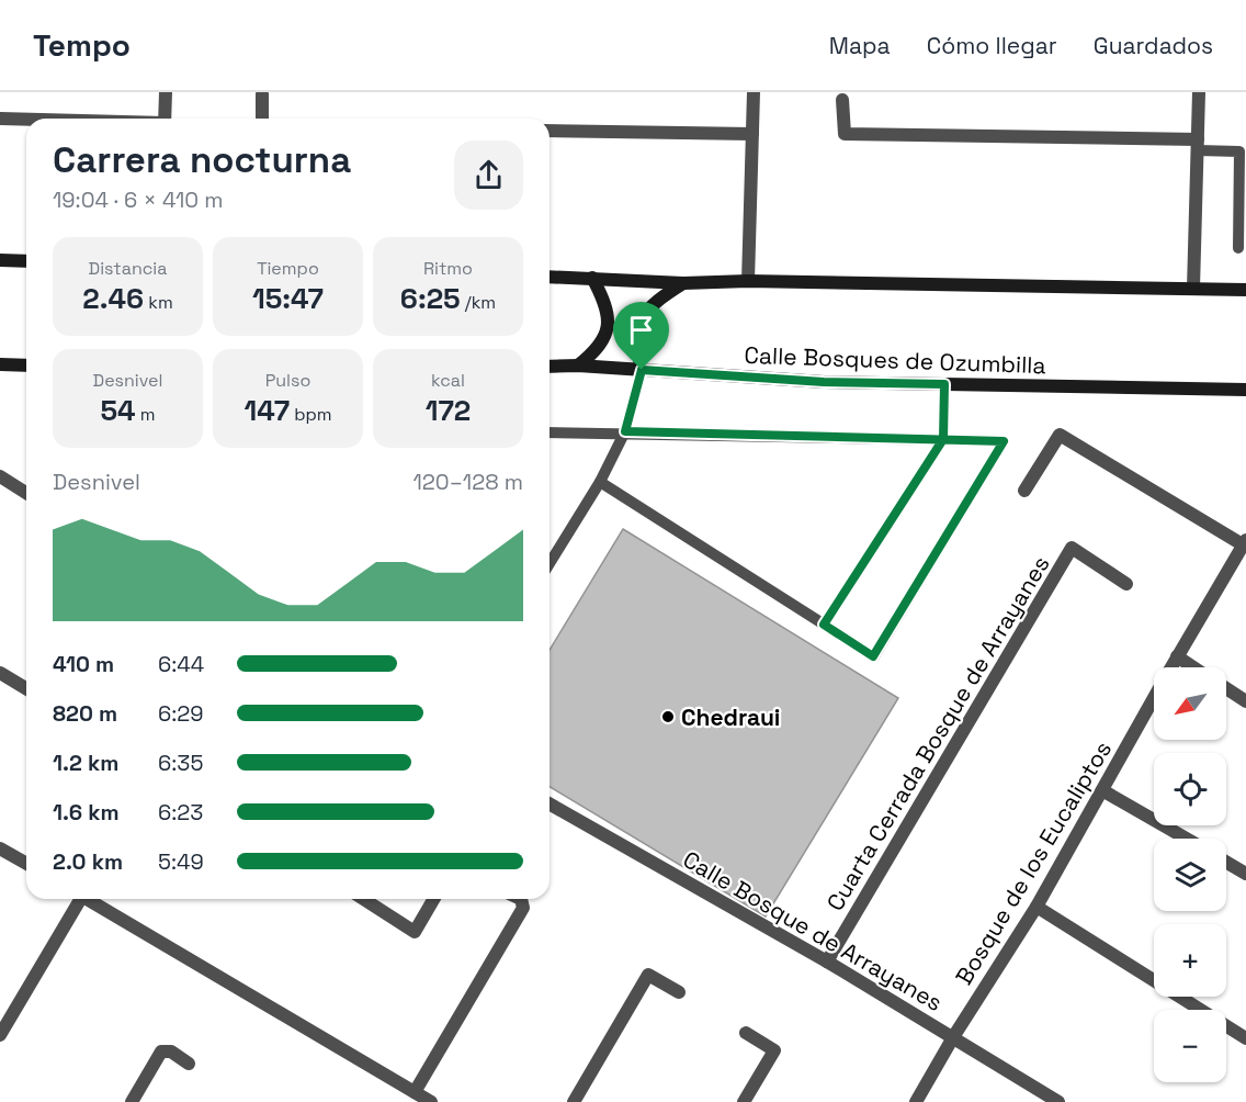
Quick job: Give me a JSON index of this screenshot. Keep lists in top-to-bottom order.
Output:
{
  "streets": {
    "main road": ["Calle Bosques de Ozumbilla"],
    "street": ["Cuarta Cerrada Bosque de Arrayanes", "Bosque de los Eucaliptos", "Calle Bosque de Arrayanes"]
  },
  "crossings": [
    ["Cuarta Cerrada Bosque de Arrayanes", "Calle Bosque de Arrayanes"],
    ["Bosque de los Eucaliptos", "Calle Bosque de Arrayanes"]
  ],
  "places": ["Chedraui"],
  "north": "bottom left",
  "page": {
    "header": "Tempo",
    "nav": ["Mapa", "Cómo llegar", "Guardados"],
    "heading": ["Carrera nocturna", "19:04 · 6 × 410 m"],
    "stats": [
      ["Distancia", "2.46 km"],
      ["Tiempo", "15:47"],
      ["Ritmo", "6:25 /km"],
      ["Desnivel", "54 m"],
      ["Pulso", "147 bpm"],
      ["kcal", "172"]
    ],
    "chart": ["Desnivel", "120–128 m"],
    "list": [
      {
        "name": "410 m",
        "note": "6:44"
      },
      {
        "name": "820 m",
        "note": "6:29"
      },
      {
        "name": "1.2 km",
        "note": "6:35"
      },
      {
        "name": "1.6 km",
        "note": "6:23"
      },
      {
        "name": "2.0 km",
        "note": "5:49"
      }
    ],
    "map_buttons": ["+", "−"]
  }
}
